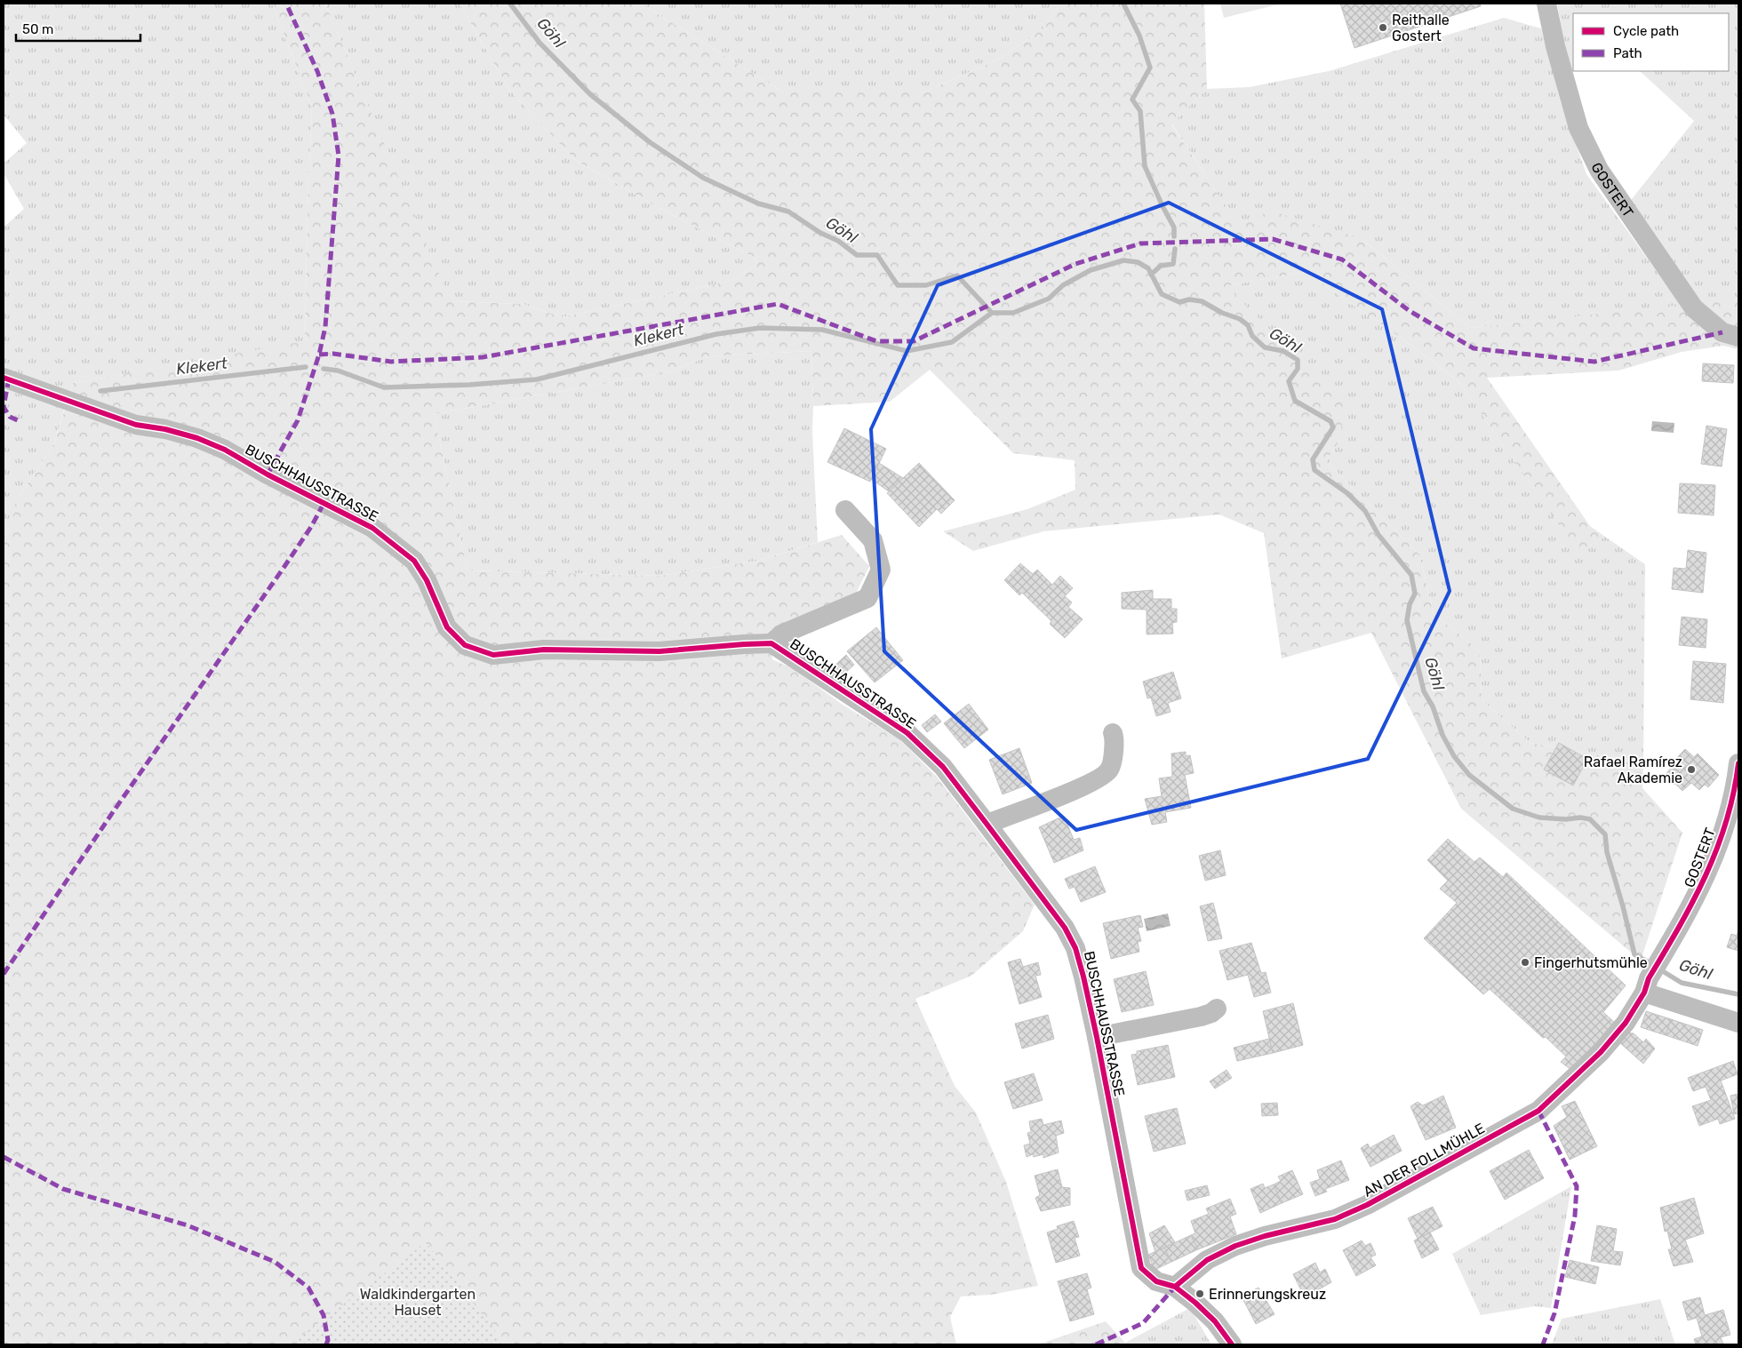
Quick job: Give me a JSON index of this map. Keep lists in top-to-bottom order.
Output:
{
  "streets": {
    "street": ["GOSTERT", "BUSCHHAUSSTRASSE", "AN DER FOLLMÜHLE"]
  },
  "crossings": [
    ["GOSTERT", "AN DER FOLLMÜHLE"],
    ["BUSCHHAUSSTRASSE", "AN DER FOLLMÜHLE"]
  ],
  "water": ["Göhl", "Klekert"],
  "parks": ["Waldkindergarten Hauset"],
  "places": [
    "Reithalle Gostert",
    "Rafael Ramírez Akademie",
    "Fingerhutsmühle",
    "Erinnerungskreuz"
  ],
  "legend": ["Cycle path", "Path"],
  "scale_bar": "50 m"
}
